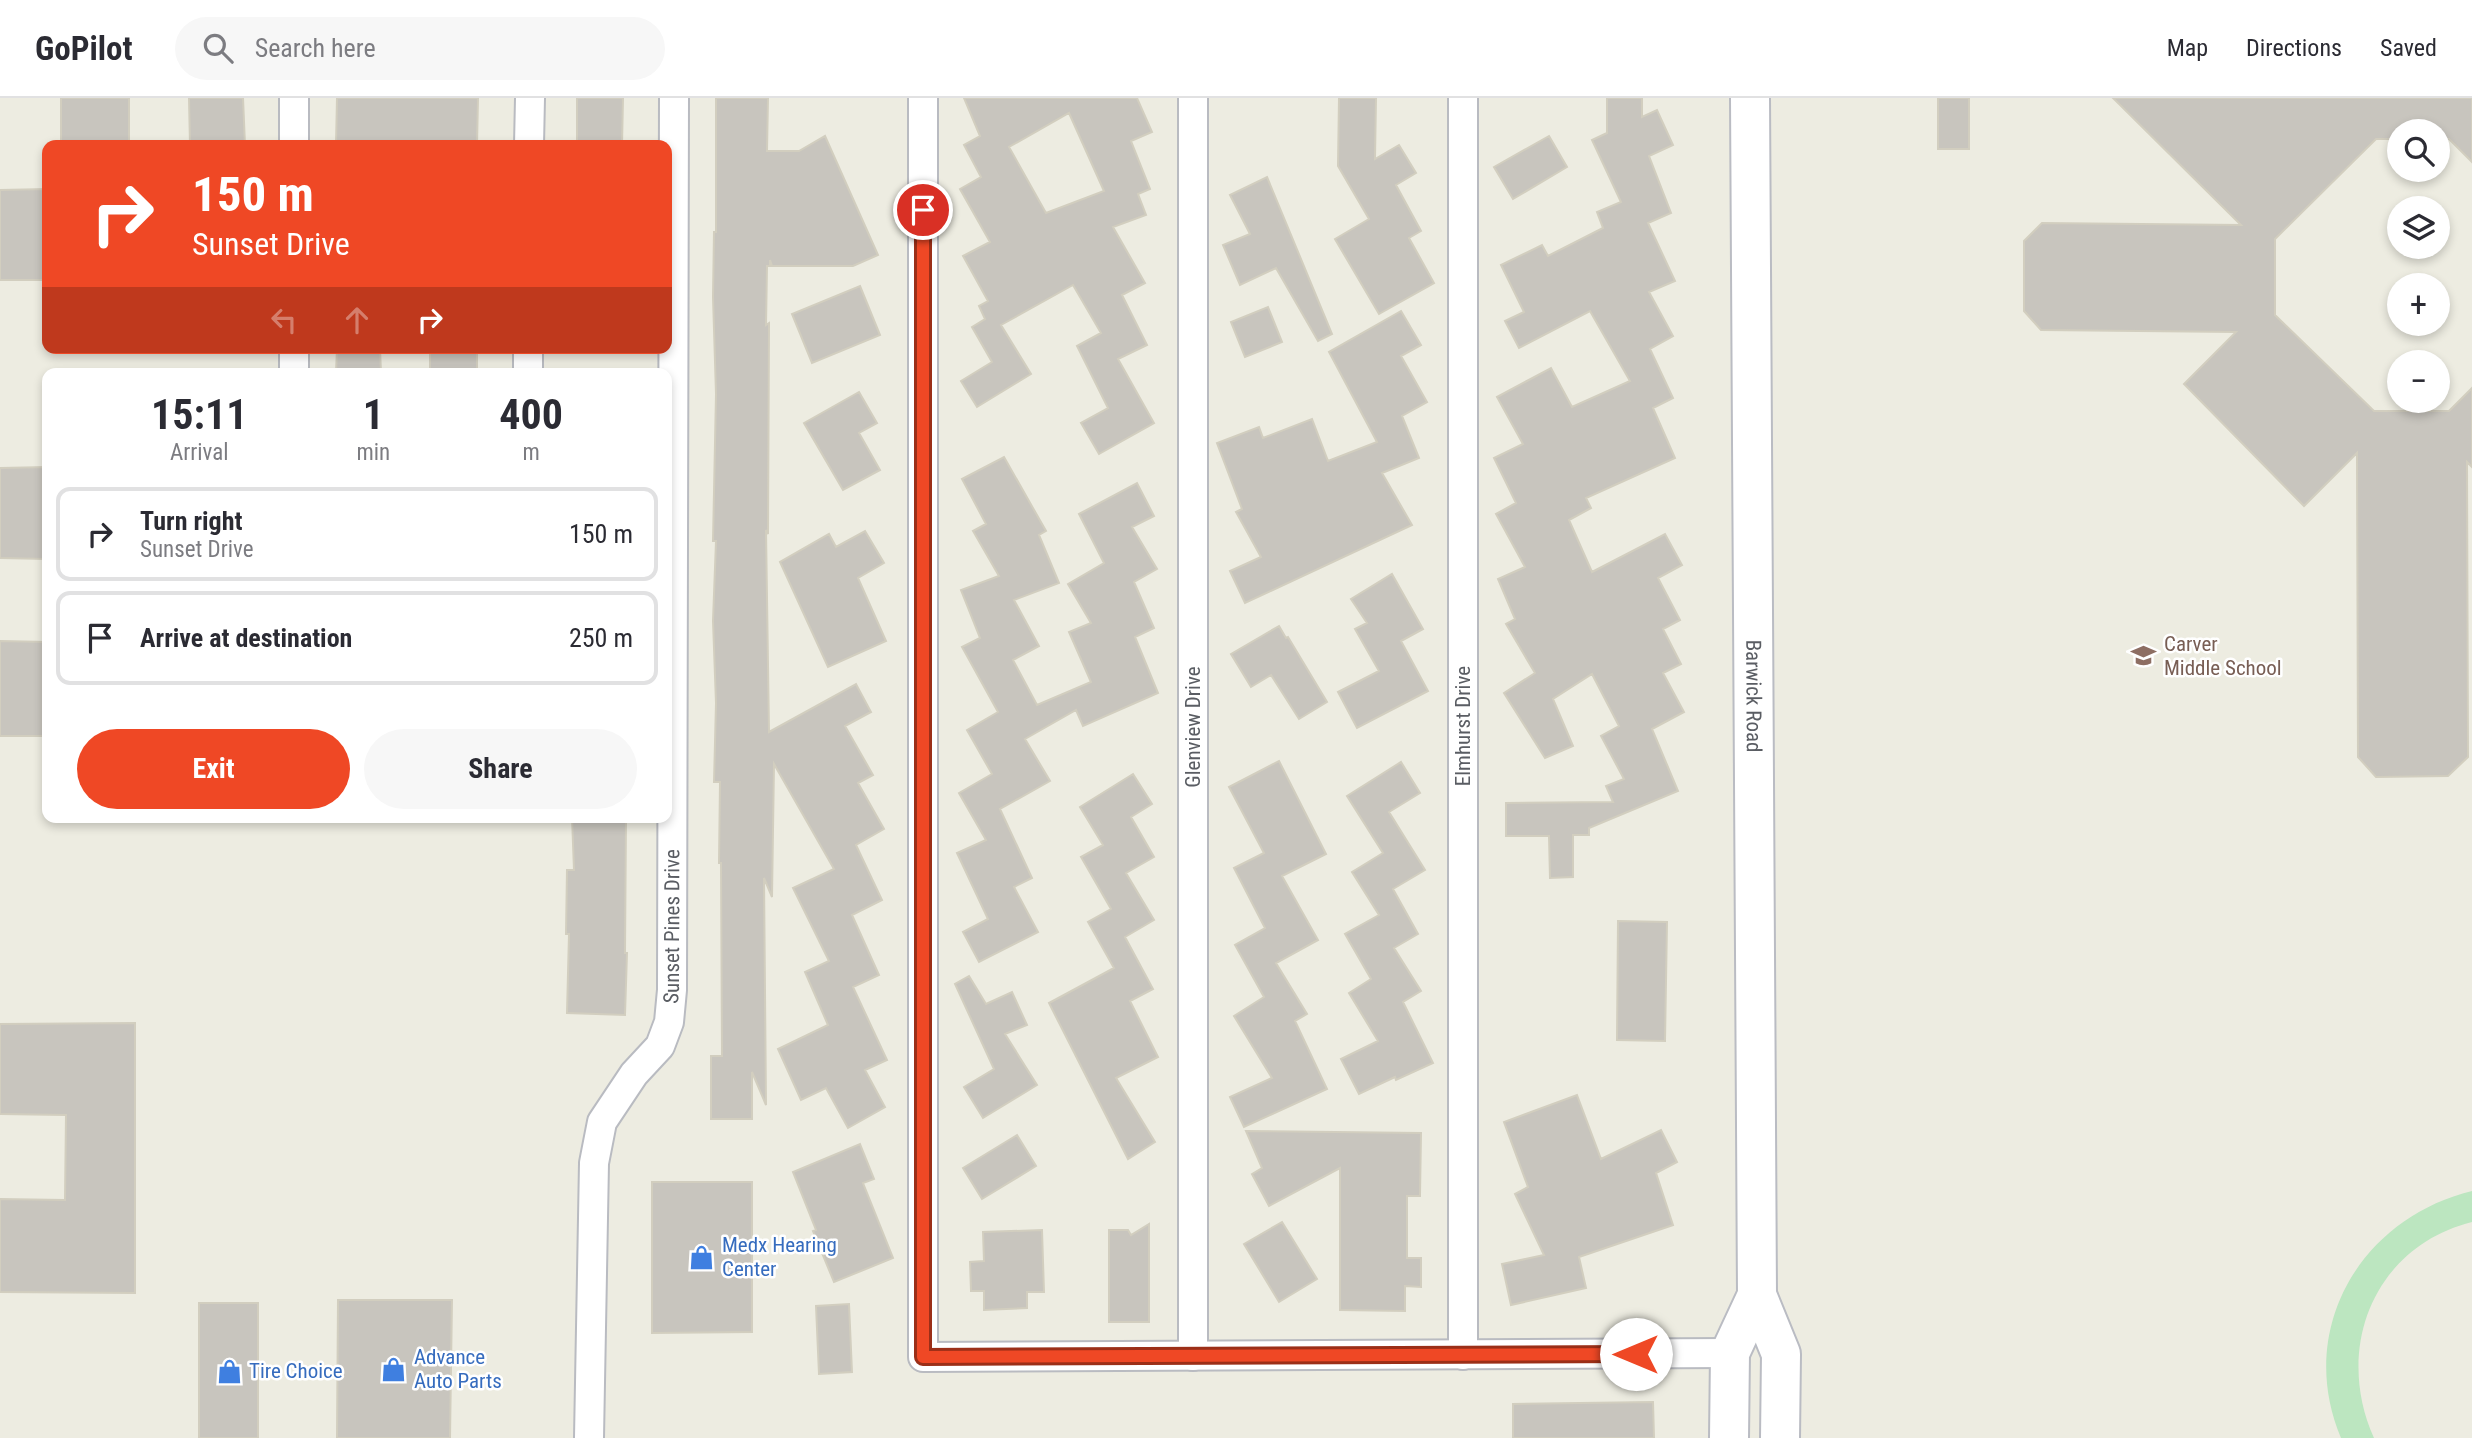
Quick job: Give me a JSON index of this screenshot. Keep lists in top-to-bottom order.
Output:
{
  "streets": {
    "street": [
      "Barwick Road",
      "Elmhurst Drive",
      "Glenview Drive",
      "Sunset Pines Drive"
    ]
  },
  "places": {
    "school or university": ["Carver Middle School"],
    "shop": ["Medx Hearing Center", "Advance Auto Parts", "Tire Choice"]
  },
  "page": {
    "header": "GoPilot",
    "search": "Search here",
    "nav": ["Map", "Directions", "Saved"],
    "map_buttons": ["+", "−"],
    "turn": ["150 m", "Sunset Drive"],
    "eta": [
      "15:11",
      "Arrival",
      "1",
      "min",
      "400",
      "m"
    ],
    "list": [
      {
        "name": "Turn right",
        "note": "Sunset Drive",
        "value": "150 m"
      },
      {
        "name": "Arrive at destination",
        "value": "250 m"
      }
    ],
    "buttons": ["Exit", "Share"]
  }
}
